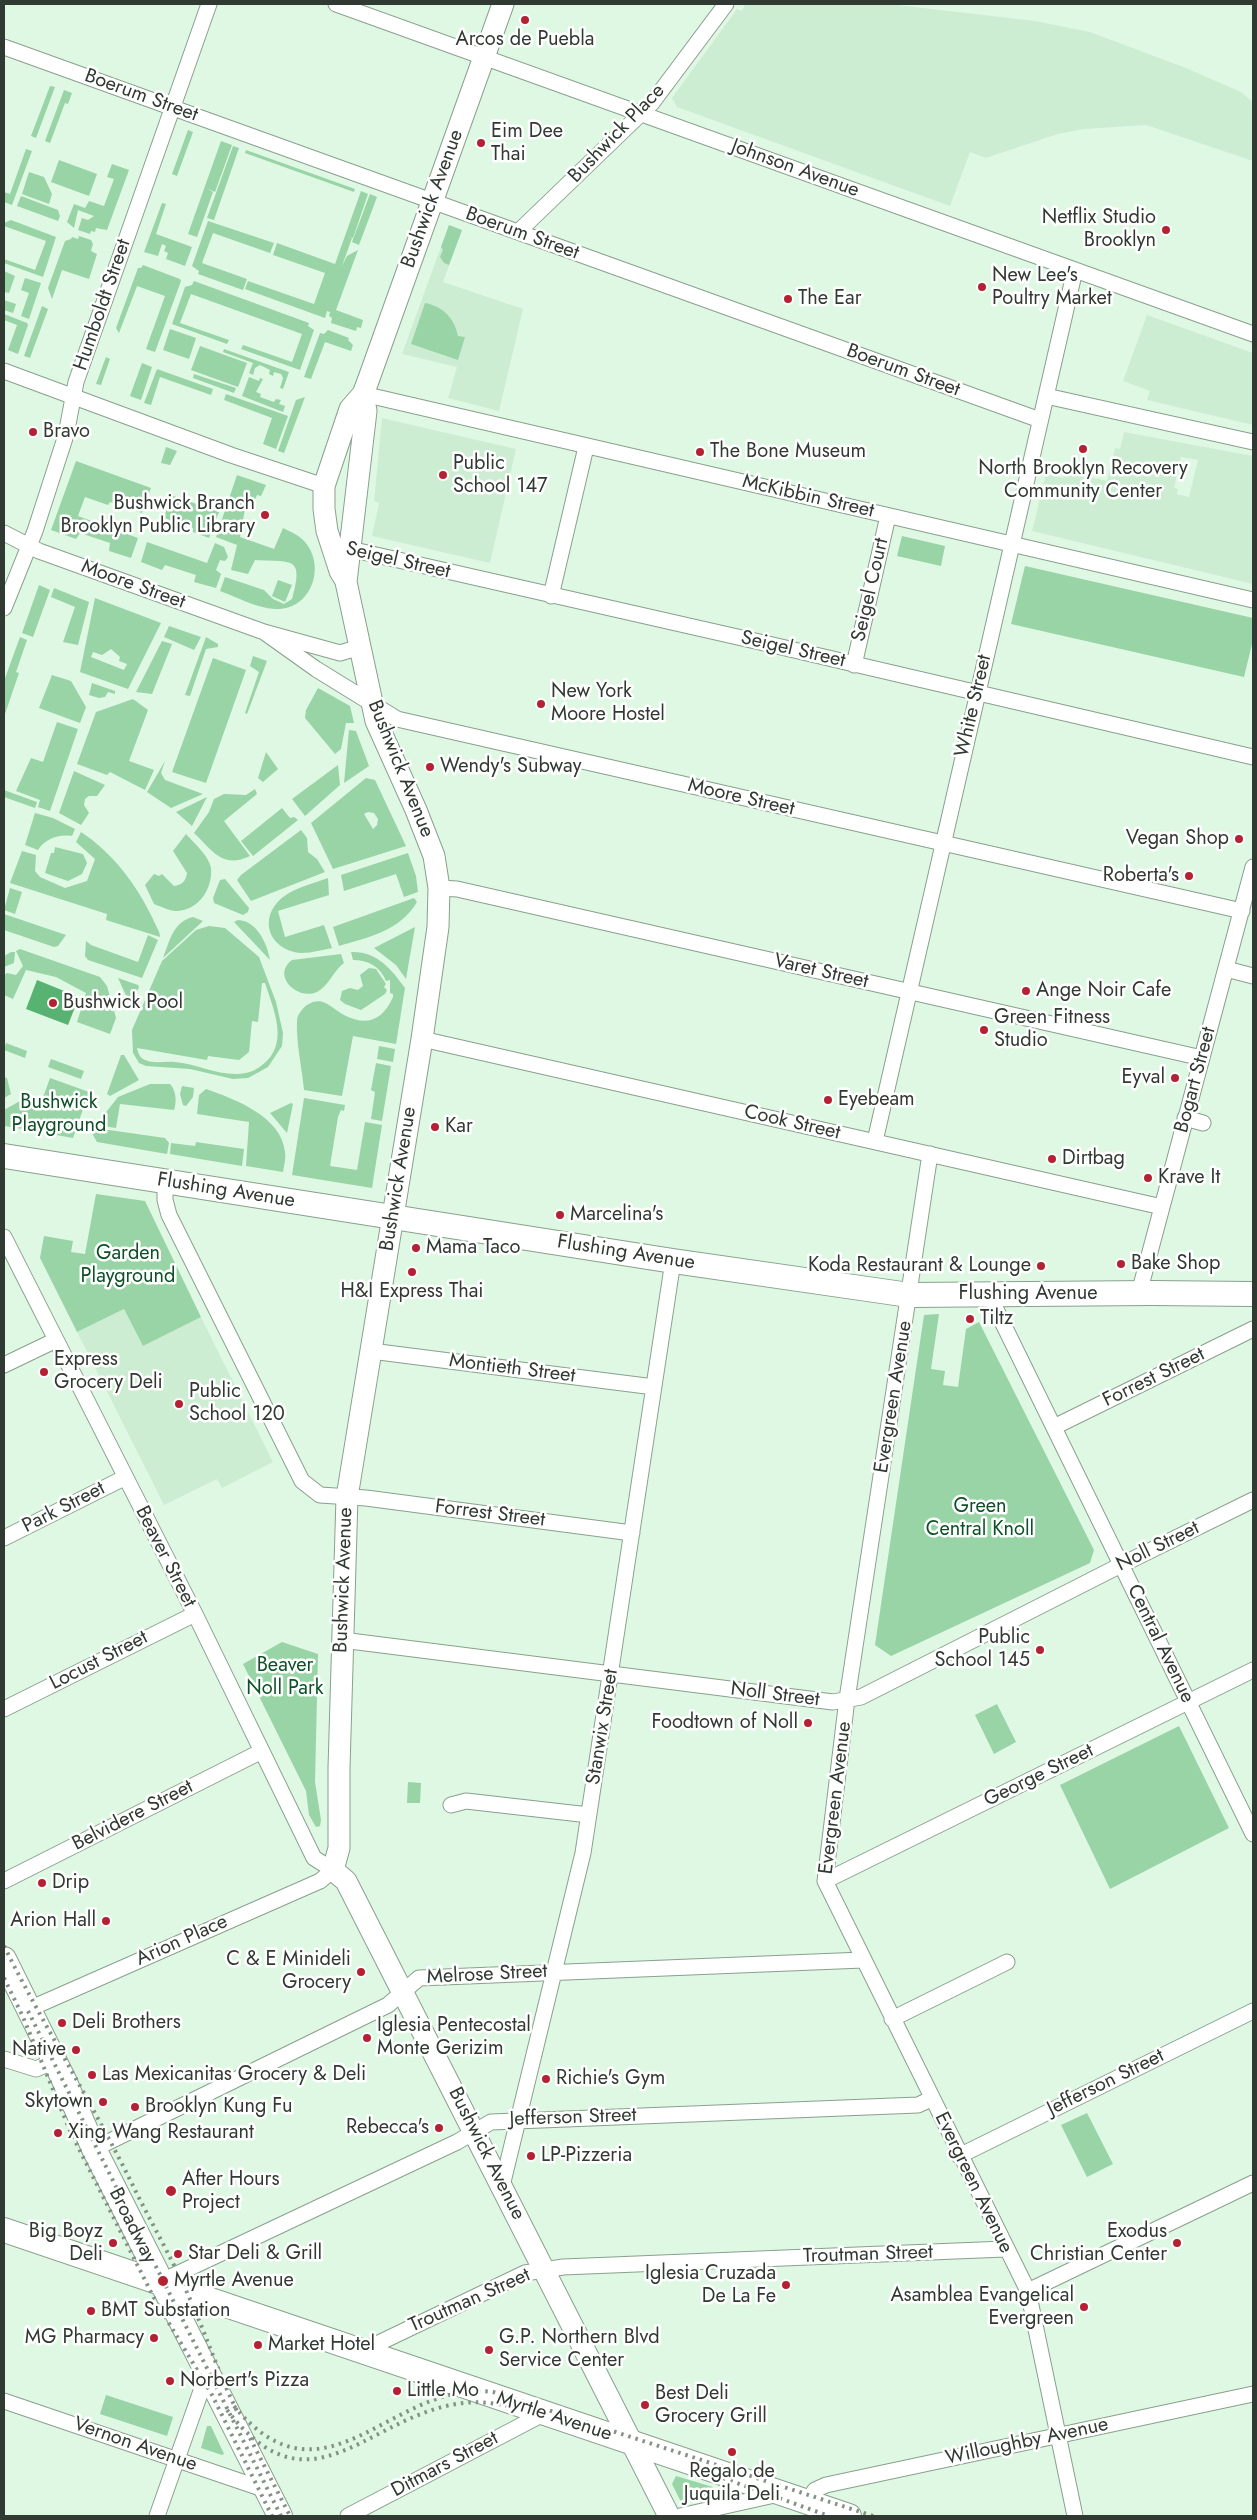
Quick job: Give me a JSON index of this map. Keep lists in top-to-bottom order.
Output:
{
  "streets": {
    "main road": [
      "Bushwick Avenue",
      "Flushing Avenue",
      "Broadway",
      "Myrtle Avenue"
    ],
    "street": [
      "Boerum Street",
      "Bushwick Place",
      "Johnson Avenue",
      "Humboldt Street",
      "McKibbin Street",
      "Seigel Street",
      "Moore Street",
      "Seigel Court",
      "White Street",
      "Varet Street",
      "Bogart Street",
      "Cook Street",
      "Montieth Street",
      "Forrest Street",
      "Evergreen Avenue",
      "Park Street",
      "Noll Street",
      "Beaver Street",
      "Central Avenue",
      "Locust Street",
      "Stanwix Street",
      "George Street",
      "Belvidere Street",
      "Arion Place",
      "Melrose Street",
      "Jefferson Street",
      "Troutman Street",
      "Willoughby Avenue",
      "Vernon Avenue",
      "Ditmars Street"
    ]
  },
  "crossings": [
    ["Boerum Street", "Bushwick Place"],
    ["Boerum Street", "Bushwick Avenue"],
    ["Boerum Street", "Humboldt Street"],
    ["Boerum Street", "White Street"],
    ["Bushwick Place", "Johnson Avenue"],
    ["Johnson Avenue", "Bushwick Avenue"],
    ["Johnson Avenue", "White Street"],
    ["Bushwick Avenue", "McKibbin Street"],
    ["Bushwick Avenue", "Seigel Street"],
    ["Bushwick Avenue", "Moore Street"],
    ["Bushwick Avenue", "Varet Street"],
    ["Bushwick Avenue", "Cook Street"],
    ["Bushwick Avenue", "Flushing Avenue"],
    ["Bushwick Avenue", "Montieth Street"],
    ["Bushwick Avenue", "Forrest Street"],
    ["Bushwick Avenue", "Noll Street"],
    ["Bushwick Avenue", "Beaver Street"],
    ["Bushwick Avenue", "Stanwix Street"],
    ["Bushwick Avenue", "Arion Place"],
    ["Bushwick Avenue", "Melrose Street"],
    ["Bushwick Avenue", "Jefferson Street"],
    ["Bushwick Avenue", "Troutman Street"],
    ["Bushwick Avenue", "Myrtle Avenue"],
    ["Humboldt Street", "Moore Street"],
    ["McKibbin Street", "Seigel Court"],
    ["McKibbin Street", "White Street"],
    ["Seigel Street", "Seigel Court"],
    ["Seigel Street", "White Street"],
    ["Moore Street", "White Street"],
    ["Moore Street", "Bogart Street"],
    ["White Street", "Varet Street"],
    ["White Street", "Cook Street"],
    ["Varet Street", "Bogart Street"],
    ["Bogart Street", "Cook Street"],
    ["Bogart Street", "Flushing Avenue"],
    ["Cook Street", "Evergreen Avenue"],
    ["Flushing Avenue", "Forrest Street"],
    ["Flushing Avenue", "Evergreen Avenue"],
    ["Flushing Avenue", "Central Avenue"],
    ["Flushing Avenue", "Stanwix Street"],
    ["Montieth Street", "Stanwix Street"],
    ["Forrest Street", "Central Avenue"],
    ["Forrest Street", "Stanwix Street"],
    ["Evergreen Avenue", "Noll Street"],
    ["Evergreen Avenue", "George Street"],
    ["Evergreen Avenue", "Melrose Street"],
    ["Evergreen Avenue", "Jefferson Street"],
    ["Evergreen Avenue", "Troutman Street"],
    ["Evergreen Avenue", "Willoughby Avenue"],
    ["Park Street", "Beaver Street"],
    ["Noll Street", "Central Avenue"],
    ["Noll Street", "Stanwix Street"],
    ["Beaver Street", "Locust Street"],
    ["Beaver Street", "Belvidere Street"],
    ["Beaver Street", "Arion Place"],
    ["Central Avenue", "George Street"],
    ["Stanwix Street", "Melrose Street"],
    ["Stanwix Street", "Jefferson Street"],
    ["Arion Place", "Broadway"],
    ["Melrose Street", "Broadway"],
    ["Jefferson Street", "Broadway"],
    ["Jefferson Street", "Myrtle Avenue"],
    ["Broadway", "Myrtle Avenue"],
    ["Broadway", "Vernon Avenue"],
    ["Troutman Street", "Myrtle Avenue"],
    ["Myrtle Avenue", "Willoughby Avenue"],
    ["Myrtle Avenue", "Ditmars Street"]
  ],
  "parks": [
    "Bushwick Playground",
    "Garden Playground",
    "Green Central Knoll",
    "Beaver Noll Park"
  ],
  "places": [
    "Arcos de Puebla",
    "Eim Dee Thai",
    "Netflix Studio Brooklyn",
    "New Lee's Poultry Market",
    "The Ear",
    "Bravo",
    "North Brooklyn Recovery Community Center",
    "The Bone Museum",
    "Public School 147",
    "Bushwick Branch Brooklyn Public Library",
    "New York Moore Hostel",
    "Wendy's Subway",
    "Vegan Shop",
    "Roberta's",
    "Ange Noir Cafe",
    "Bushwick Pool",
    "Green Fitness Studio",
    "Eyval",
    "Eyebeam",
    "Kar",
    "Dirtbag",
    "Krave It",
    "Marcelina's",
    "Mama Taco",
    "Bake Shop",
    "Koda Restaurant & Lounge",
    "H&I Express Thai",
    "Tiltz",
    "Express Grocery Deli",
    "Public School 120",
    "Public School 145",
    "Foodtown of Noll",
    "Drip",
    "Arion Hall",
    "C & E Minideli Grocery",
    "Deli Brothers",
    "Iglesia Pentecostal Monte Gerizim",
    "Native",
    "Las Mexicanitas Grocery & Deli",
    "Richie's Gym",
    "Skytown",
    "Brooklyn Kung Fu",
    "Rebecca's",
    "Xing Wang Restaurant",
    "LP-Pizzeria",
    "After Hours Project",
    "Big Boyz Deli",
    "Exodus Christian Center",
    "Star Deli & Grill",
    "Myrtle Avenue",
    "Iglesia Cruzada De La Fe",
    "Asamblea Evangelical Evergreen",
    "BMT Substation",
    "MG Pharmacy",
    "Market Hotel",
    "G.P. Northern Blvd Service Center",
    "Norbert's Pizza",
    "Little Mo",
    "Best Deli Grocery Grill",
    "Regalo de Juquila Deli"
  ]
}
